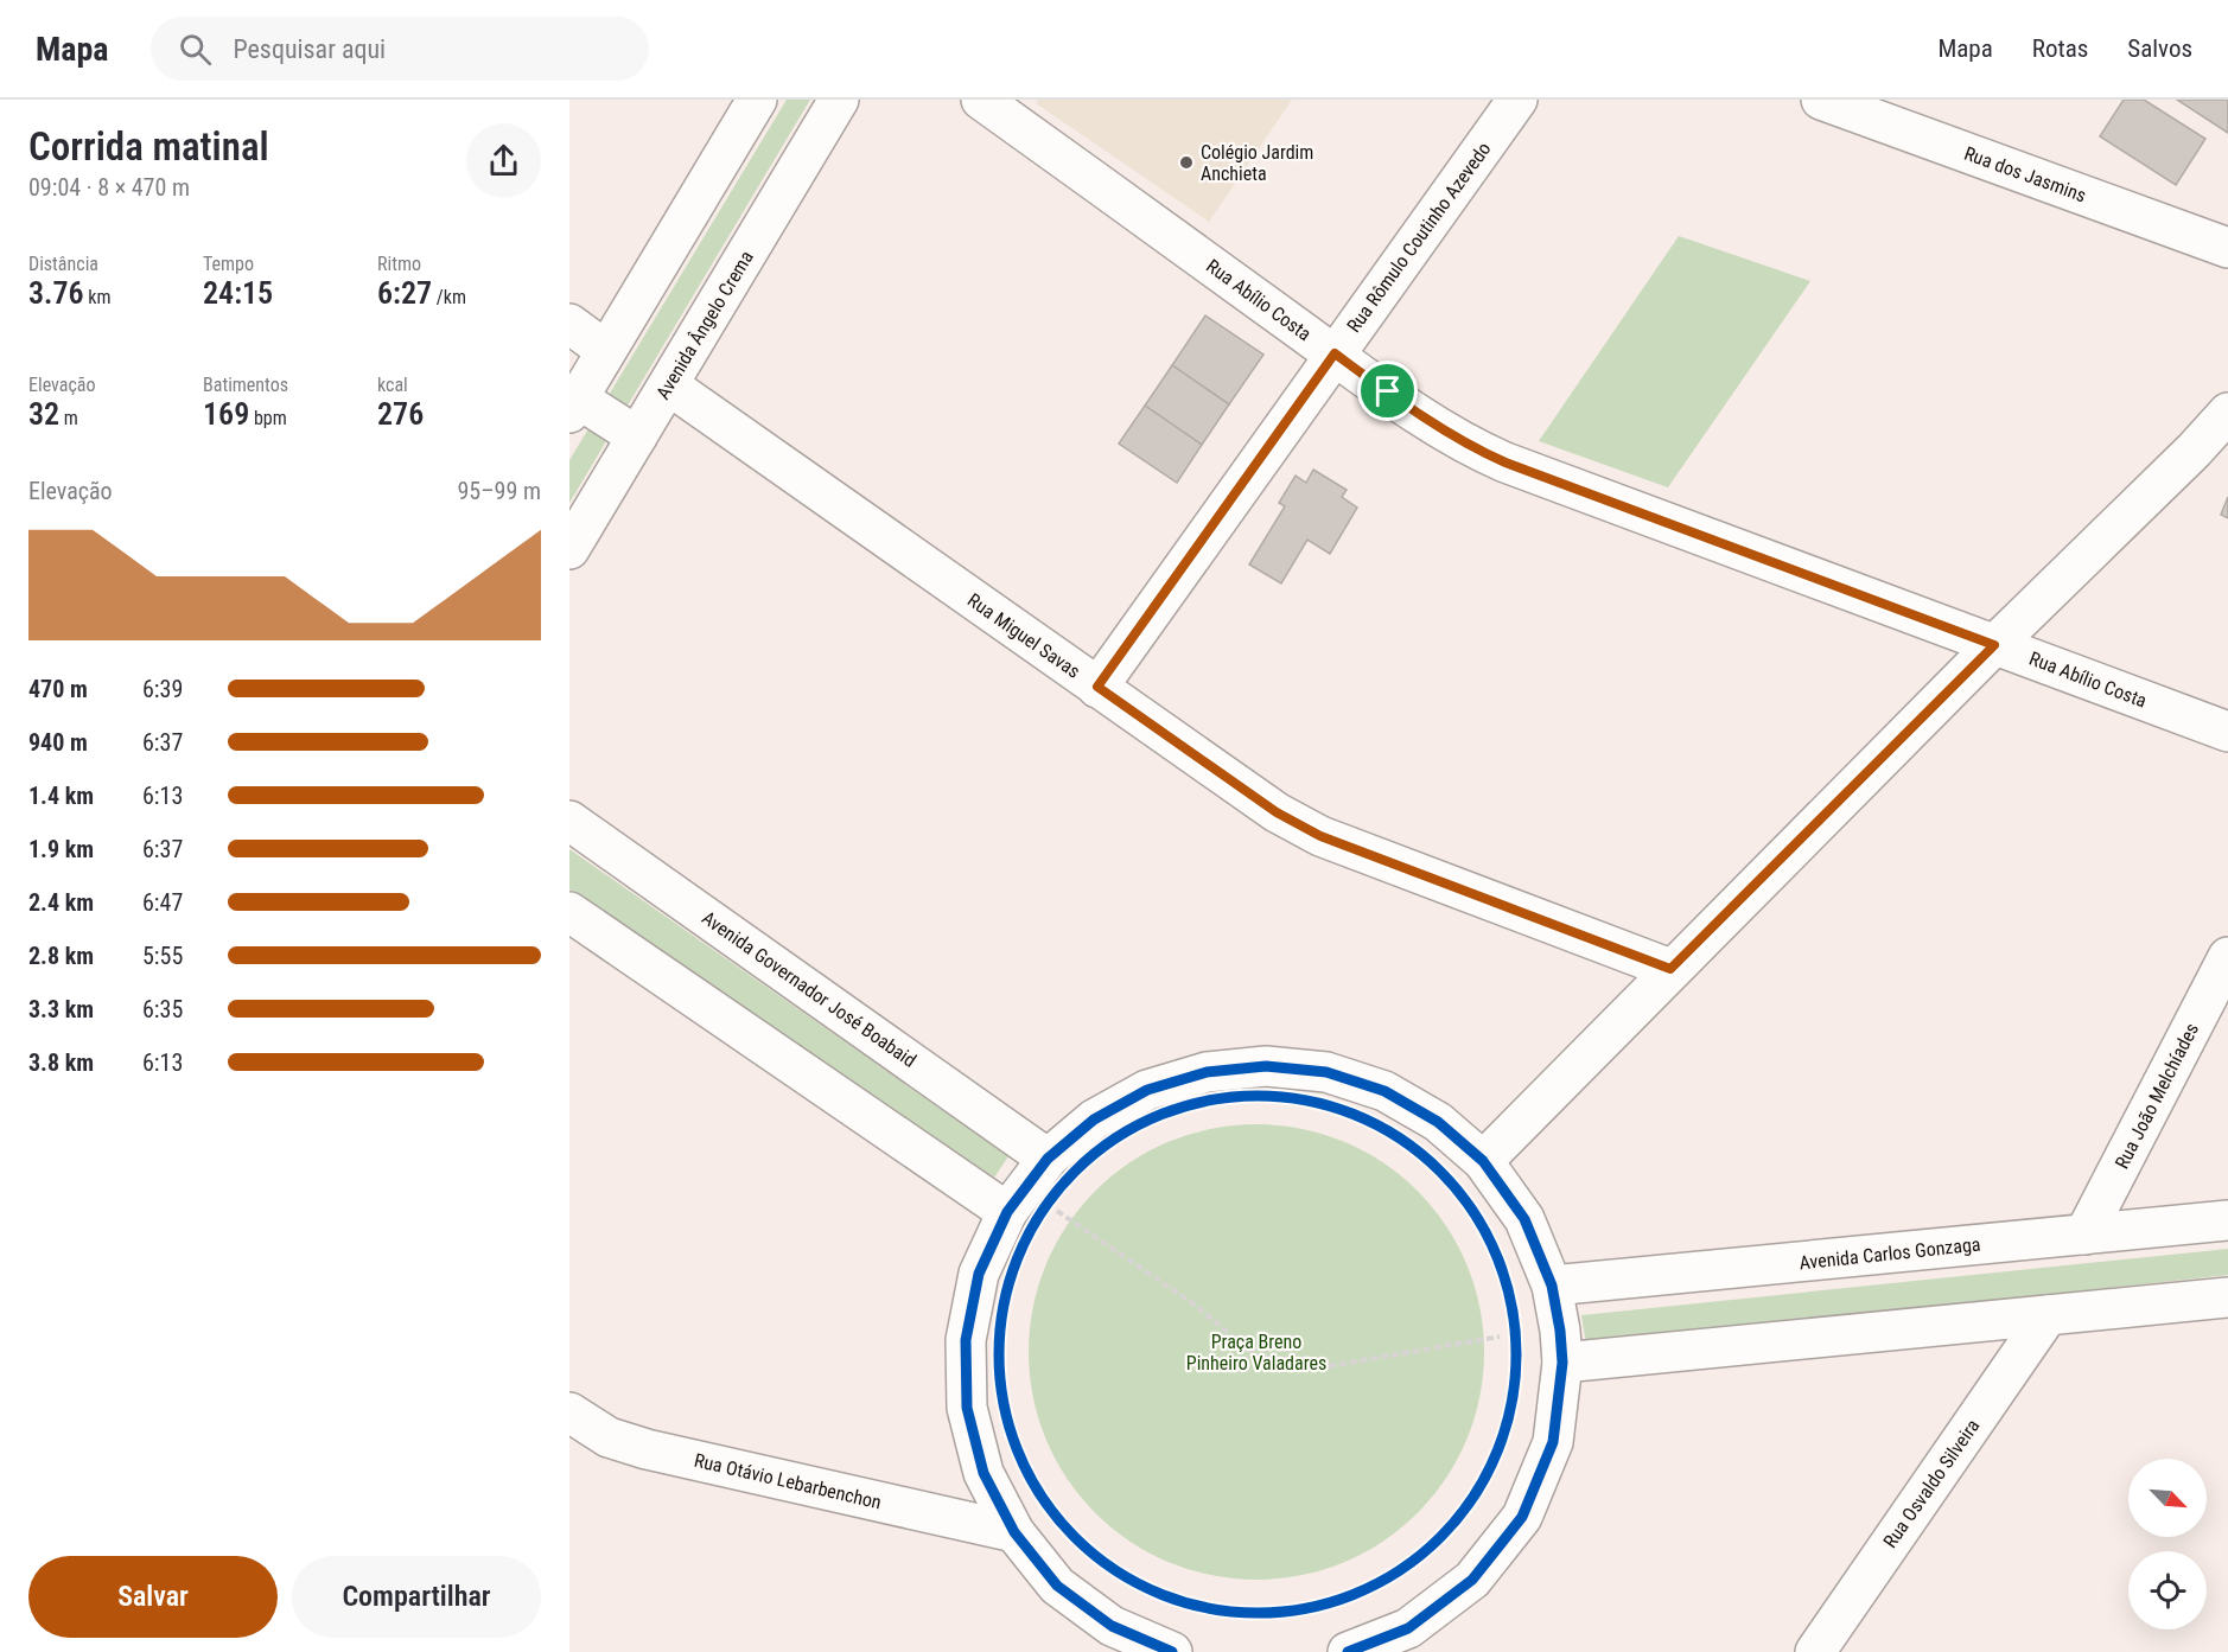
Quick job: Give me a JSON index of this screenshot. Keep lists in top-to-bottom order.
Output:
{
  "streets": {
    "street": [
      "Rua dos Jasmins",
      "Rua Rômulo Coutinho Azevedo",
      "Rua Abílio Costa",
      "Avenida Ângelo Crema",
      "Rua Miguel Savas",
      "Avenida Governador José Boabaid",
      "Rua João Melchíades",
      "Avenida Carlos Gonzaga",
      "Rua Otávio Lebarbenchon",
      "Rua Osvaldo Silveira"
    ]
  },
  "crossings": [
    ["Rua Rômulo Coutinho Azevedo", "Rua Abílio Costa"],
    ["Rua Rômulo Coutinho Azevedo", "Rua Miguel Savas"],
    ["Avenida Ângelo Crema", "Rua Miguel Savas"],
    ["Rua João Melchíades", "Avenida Carlos Gonzaga"]
  ],
  "parks": ["Praça Breno Pinheiro Valadares"],
  "places": ["Colégio Jardim Anchieta"],
  "north": "bottom right",
  "page": {
    "header": "Mapa",
    "search": "Pesquisar aqui",
    "nav": ["Mapa", "Rotas", "Salvos"],
    "heading": ["Corrida matinal", "09:04 · 8 × 470 m"],
    "stats": [
      ["Distância", "3.76 km"],
      ["Tempo", "24:15"],
      ["Ritmo", "6:27 /km"],
      ["Elevação", "32 m"],
      ["Batimentos", "169 bpm"],
      ["kcal", "276"]
    ],
    "chart": ["Elevação", "95–99 m"],
    "list": [
      {
        "name": "470 m",
        "note": "6:39"
      },
      {
        "name": "940 m",
        "note": "6:37"
      },
      {
        "name": "1.4 km",
        "note": "6:13"
      },
      {
        "name": "1.9 km",
        "note": "6:37"
      },
      {
        "name": "2.4 km",
        "note": "6:47"
      },
      {
        "name": "2.8 km",
        "note": "5:55"
      },
      {
        "name": "3.3 km",
        "note": "6:35"
      },
      {
        "name": "3.8 km",
        "note": "6:13"
      }
    ],
    "buttons": ["Salvar", "Compartilhar"]
  }
}
